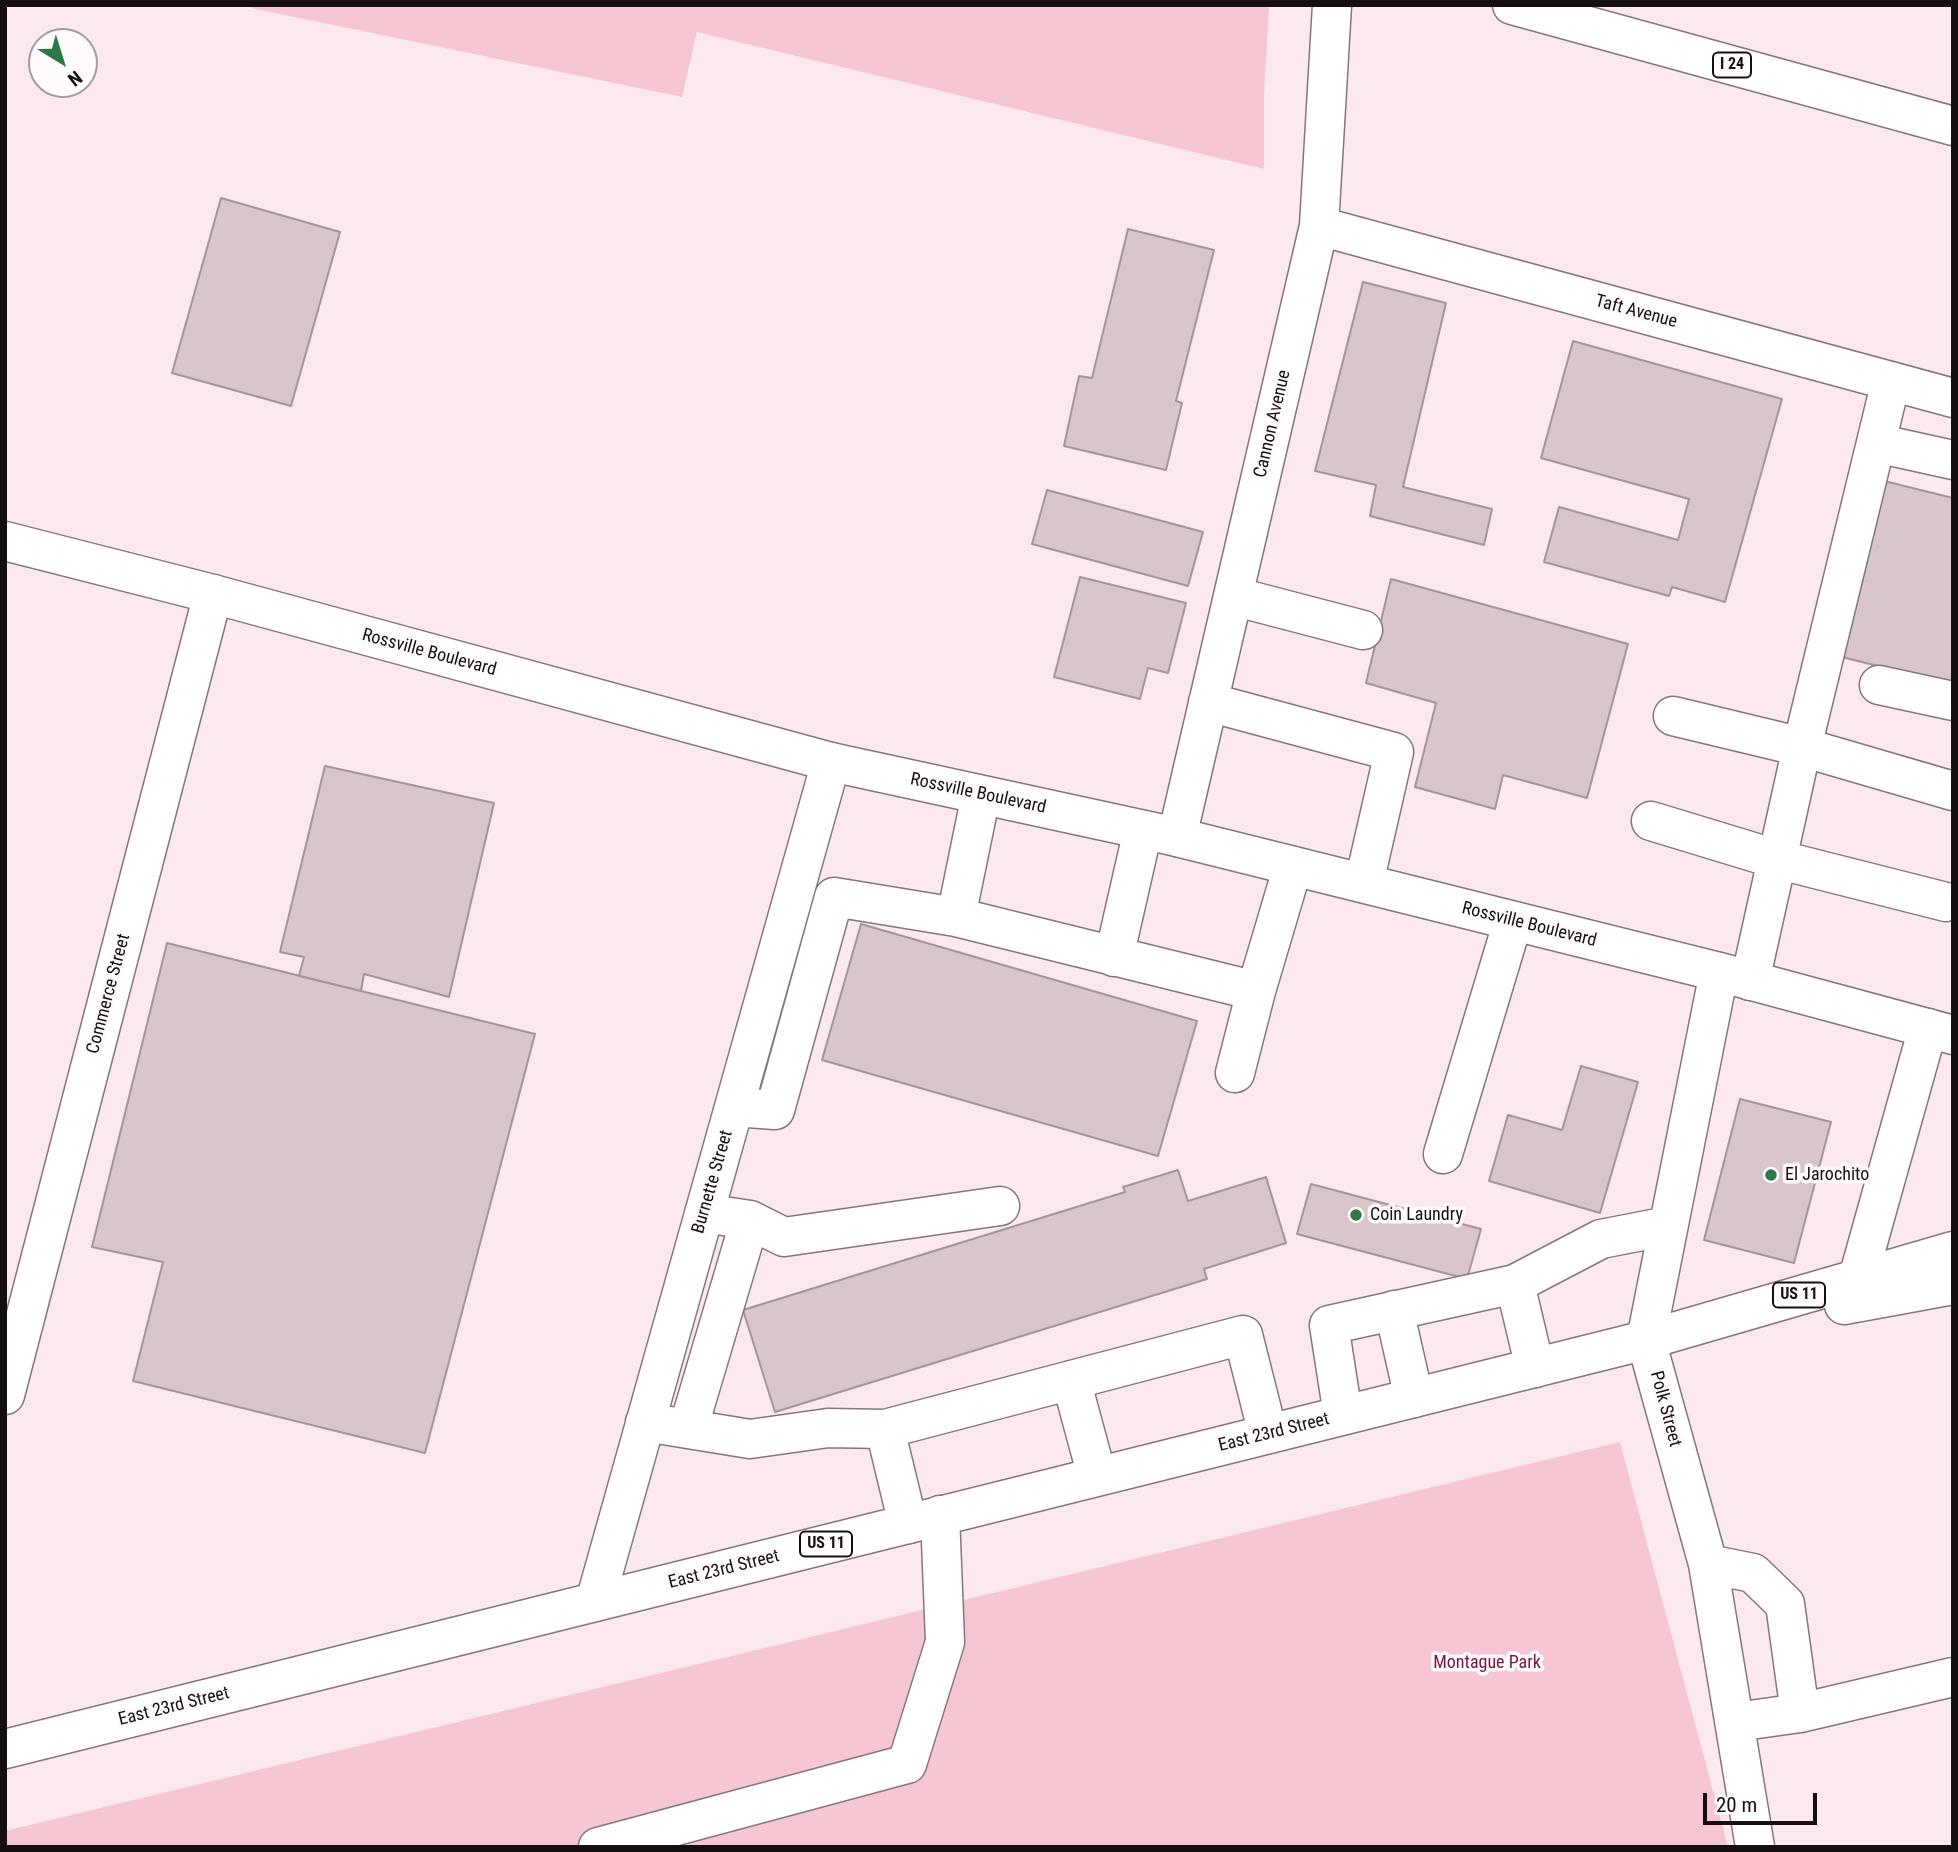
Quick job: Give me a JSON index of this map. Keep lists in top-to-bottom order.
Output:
{
  "streets": {
    "main road": [
      "I 24",
      "Taft Avenue",
      "Cannon Avenue",
      "Rossville Boulevard",
      "Commerce Street",
      "Burnette Street",
      "US 11",
      "Polk Street",
      "East 23rd Street"
    ]
  },
  "crossings": [
    ["Taft Avenue", "Cannon Avenue"],
    ["Taft Avenue", "Polk Street"],
    ["Cannon Avenue", "Rossville Boulevard"],
    ["Rossville Boulevard", "Commerce Street"],
    ["Rossville Boulevard", "Burnette Street"],
    ["Rossville Boulevard", "Polk Street"],
    ["Burnette Street", "East 23rd Street"],
    ["Polk Street", "East 23rd Street"]
  ],
  "parks": ["Montague Park"],
  "places": ["El Jarochito", "Coin Laundry"],
  "scale_bar": "20 m",
  "north": "bottom right"
}
